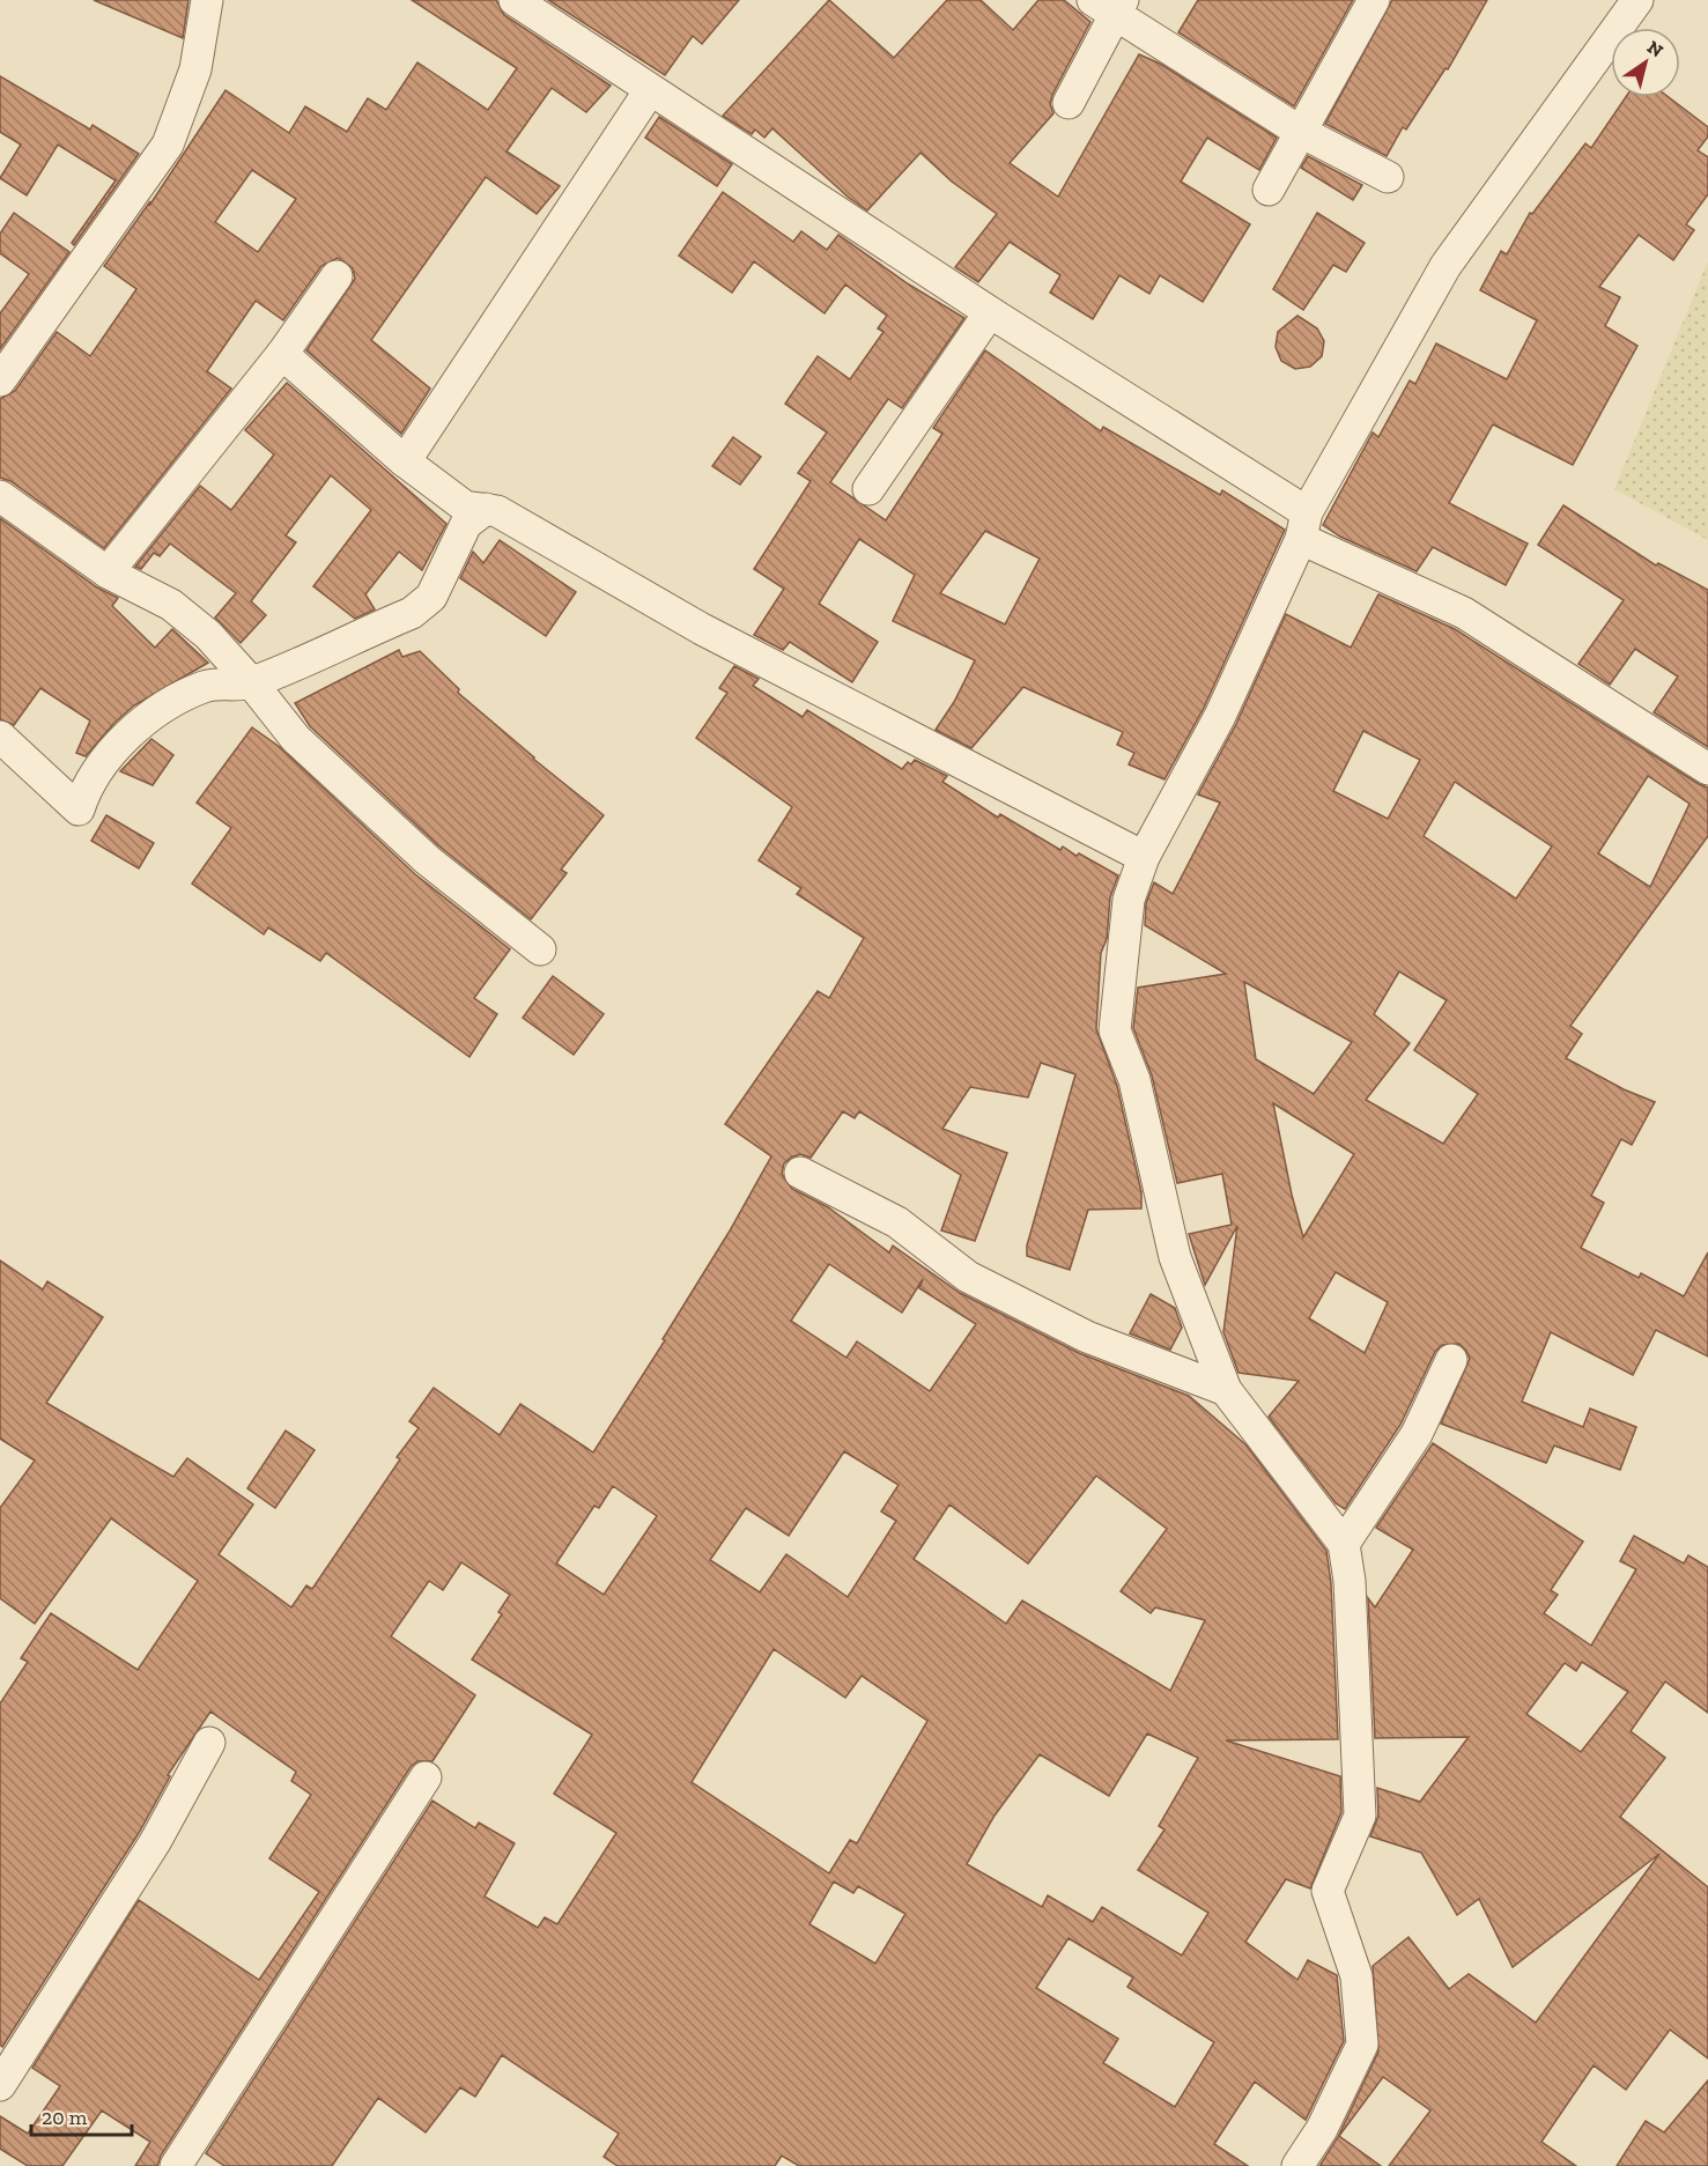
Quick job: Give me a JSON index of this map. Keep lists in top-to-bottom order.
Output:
{
  "scale_bar": "20 m",
  "north": "top right"
}
